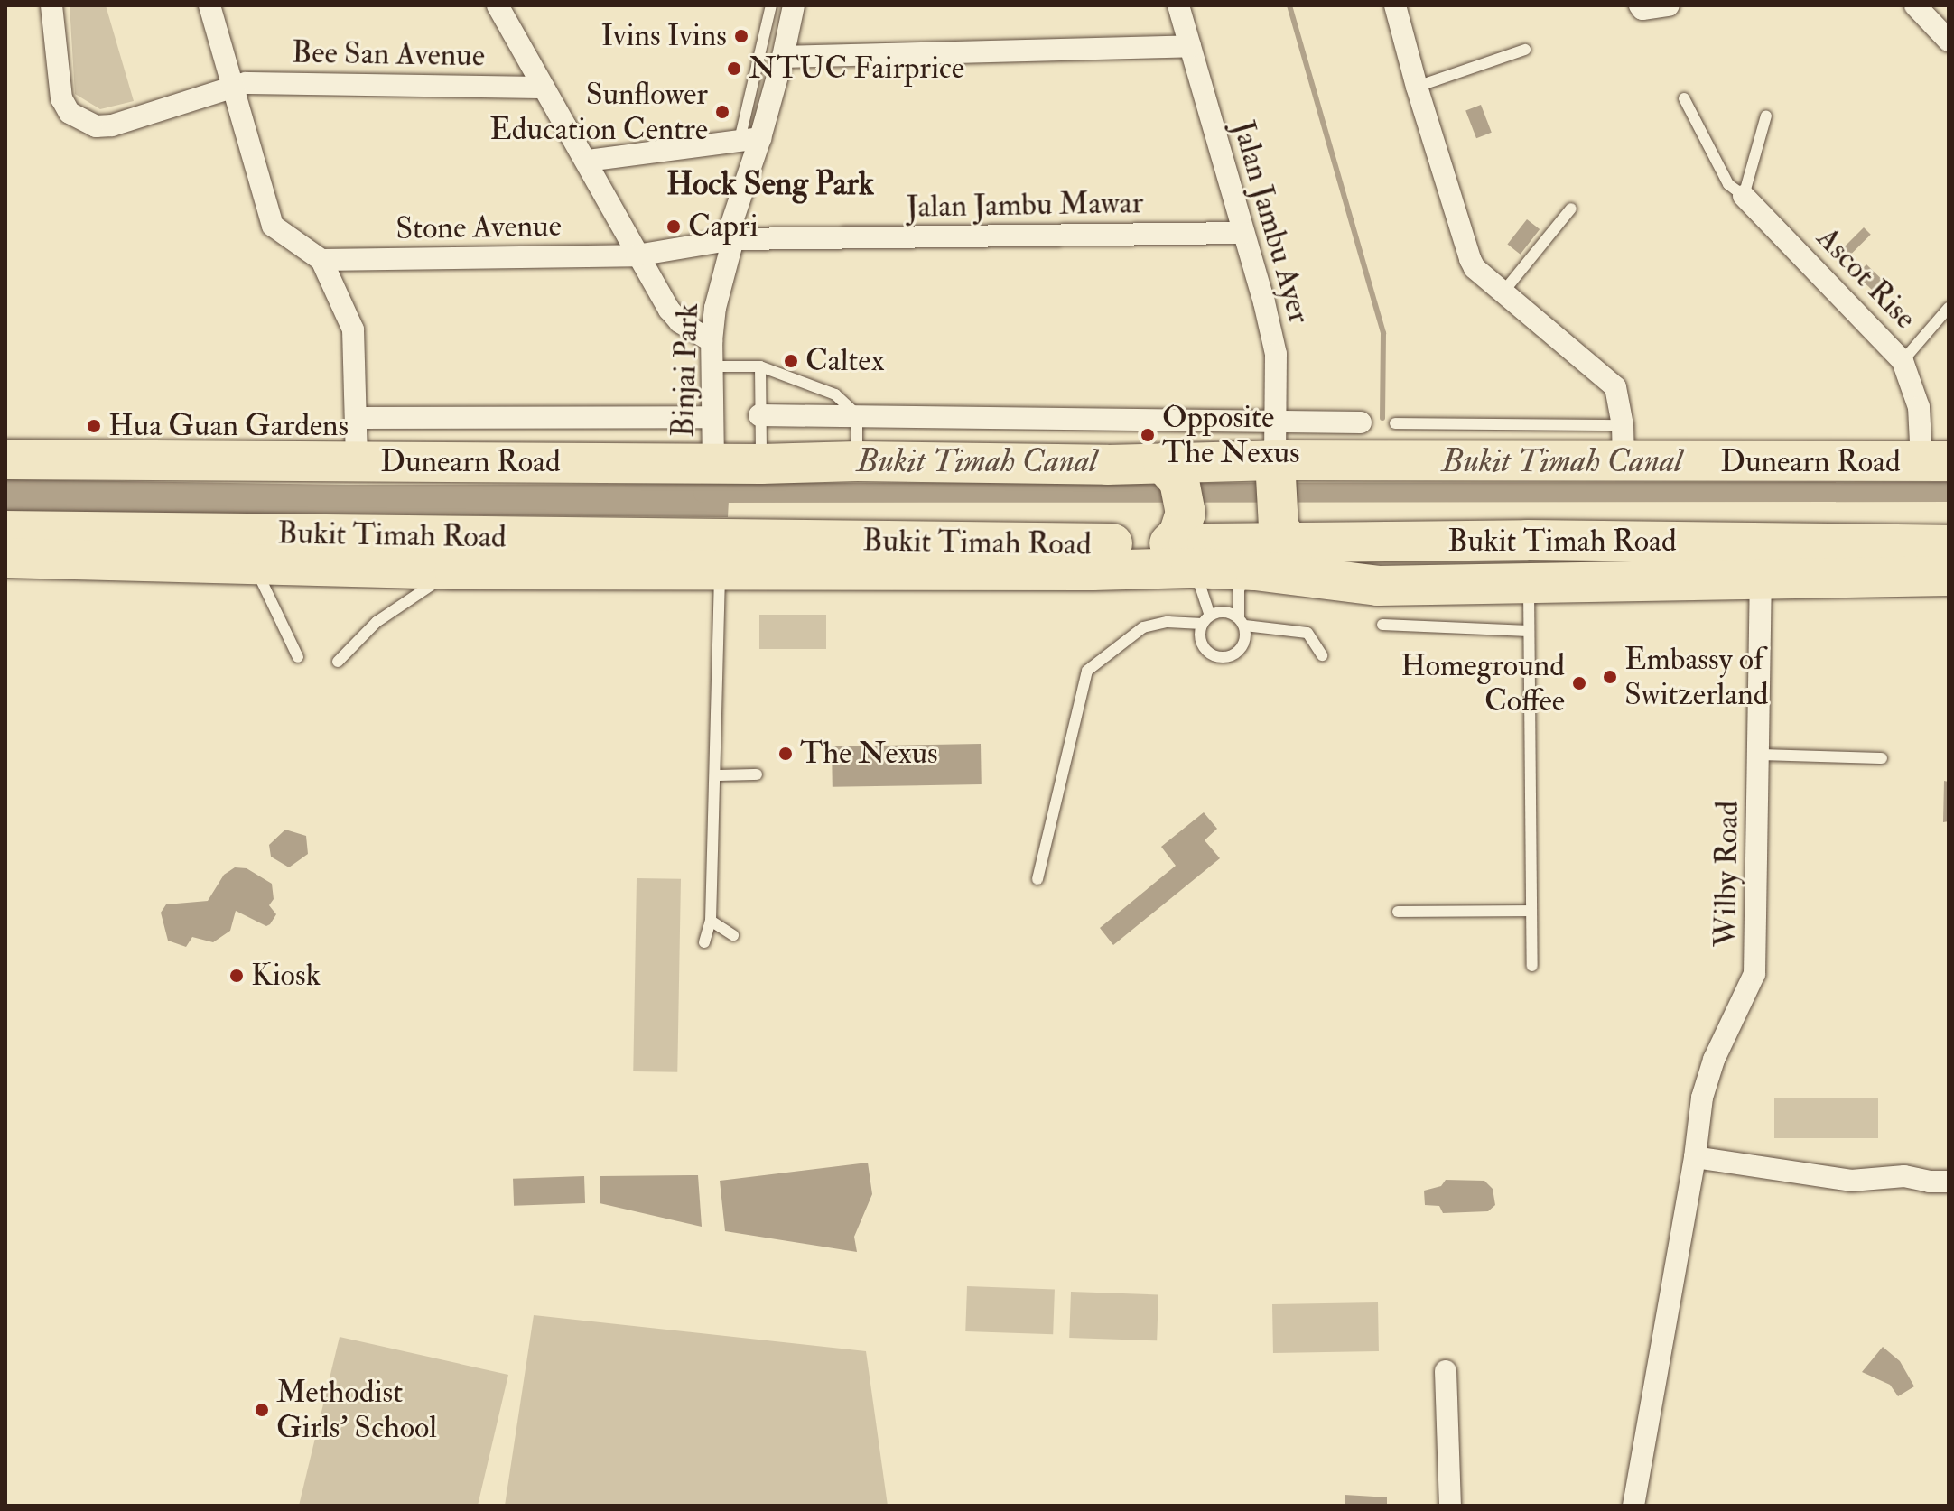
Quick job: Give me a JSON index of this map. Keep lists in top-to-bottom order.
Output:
{
  "streets": {
    "highway": ["Dunearn Road", "Bukit Timah Road"],
    "street": [
      "Bee San Avenue",
      "Jalan Jambu Mawar",
      "Jalan Jambu Ayer",
      "Stone Avenue",
      "Ascot Rise",
      "Binjai Park",
      "Wilby Road"
    ]
  },
  "crossings": [
    ["Jalan Jambu Mawar", "Jalan Jambu Ayer"],
    ["Jalan Jambu Mawar", "Stone Avenue"],
    ["Jalan Jambu Mawar", "Binjai Park"],
    ["Jalan Jambu Ayer", "Dunearn Road"],
    ["Ascot Rise", "Dunearn Road"],
    ["Binjai Park", "Dunearn Road"]
  ],
  "districts": ["Hock Seng Park"],
  "water": ["Bukit Timah Canal"],
  "places": [
    "Ivins Ivins",
    "NTUC Fairprice",
    "Sunflower Education Centre",
    "Capri",
    "Caltex",
    "Hua Guan Gardens",
    "Opposite The Nexus",
    "Embassy of Switzerland",
    "Homeground Coffee",
    "The Nexus",
    "Kiosk",
    "Methodist Girls' School"
  ]
}
